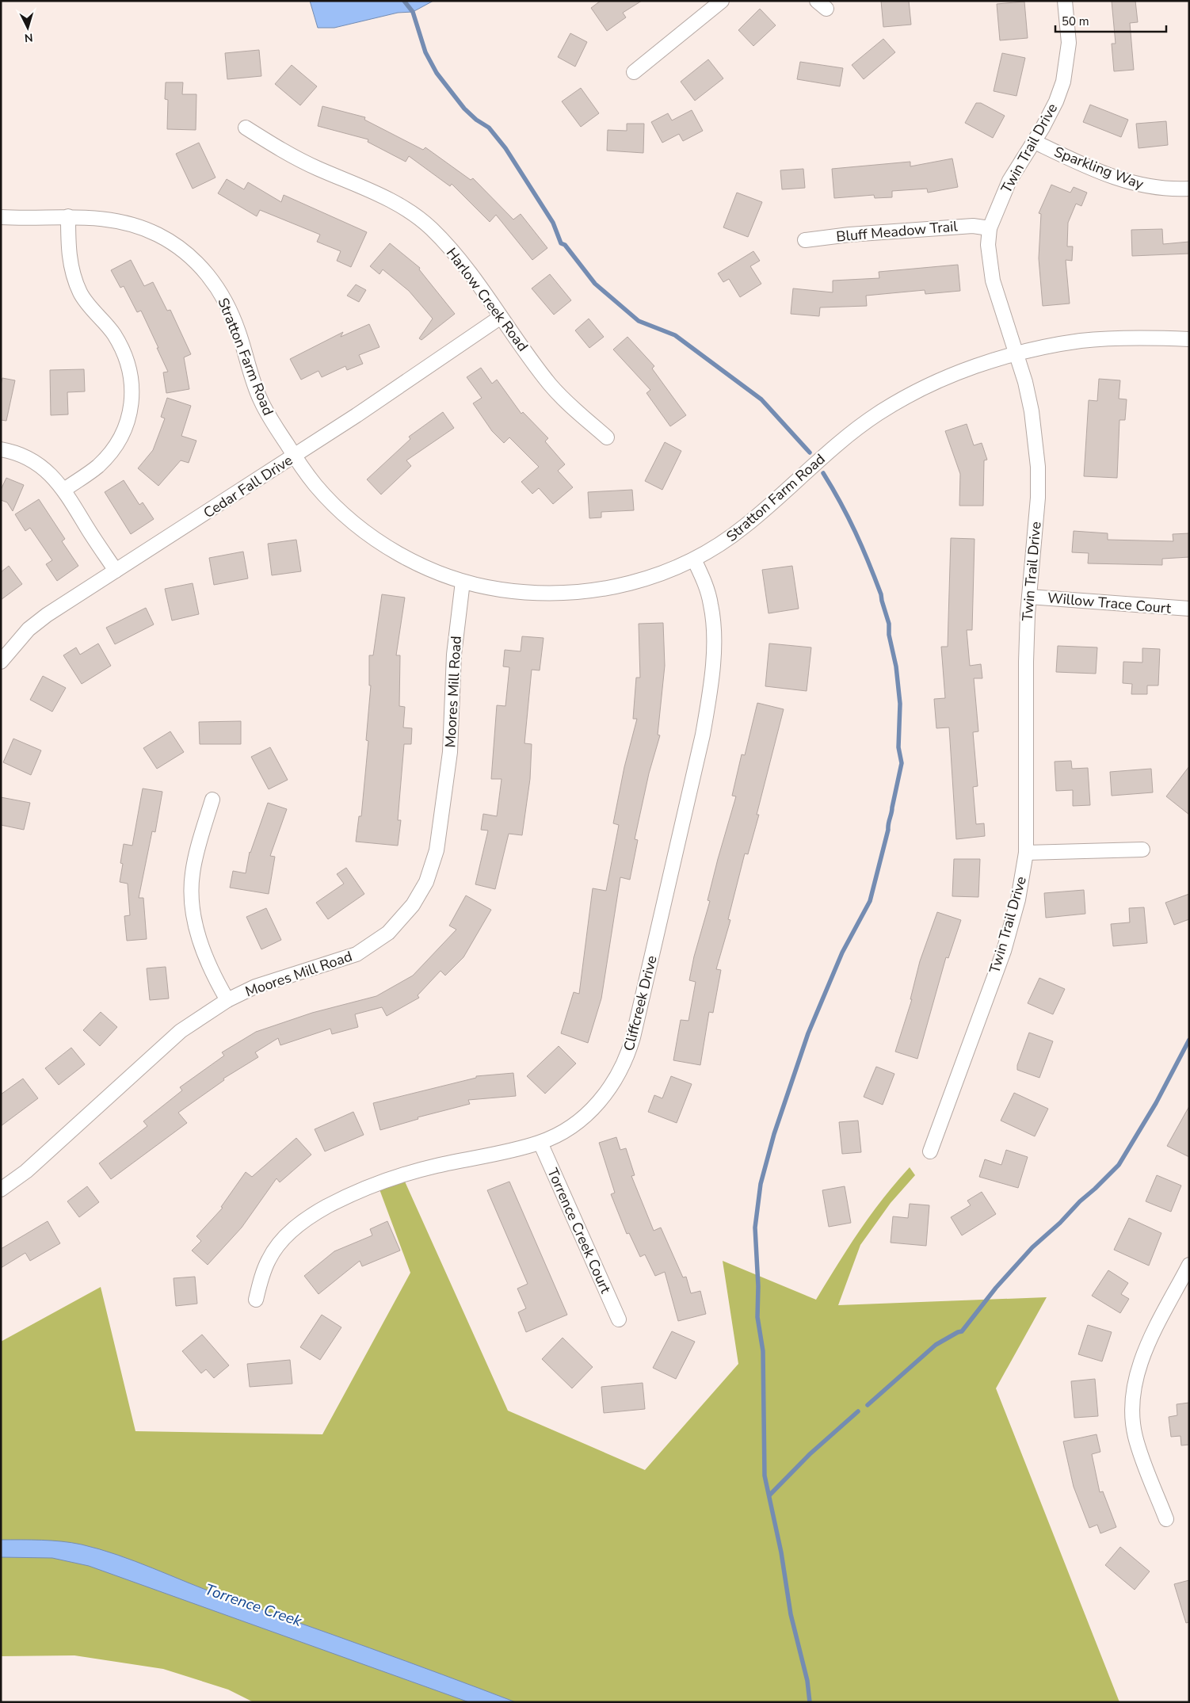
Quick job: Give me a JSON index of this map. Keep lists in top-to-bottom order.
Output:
{
  "streets": {
    "street": [
      "Twin Trail Drive",
      "Sparkling Way",
      "Bluff Meadow Trail",
      "Harlow Creek Road",
      "Stratton Farm Road",
      "Cedar Fall Drive",
      "Willow Trace Court",
      "Moores Mill Road",
      "Cliffcreek Drive",
      "Torrence Creek Court"
    ]
  },
  "crossings": [
    ["Twin Trail Drive", "Sparkling Way"],
    ["Twin Trail Drive", "Bluff Meadow Trail"],
    ["Twin Trail Drive", "Stratton Farm Road"],
    ["Twin Trail Drive", "Willow Trace Court"],
    ["Harlow Creek Road", "Cedar Fall Drive"],
    ["Stratton Farm Road", "Cedar Fall Drive"],
    ["Stratton Farm Road", "Moores Mill Road"],
    ["Stratton Farm Road", "Cliffcreek Drive"],
    ["Cliffcreek Drive", "Torrence Creek Court"]
  ],
  "water": ["Torrence Creek"],
  "scale_bar": "50 m",
  "north": "bottom"
}
